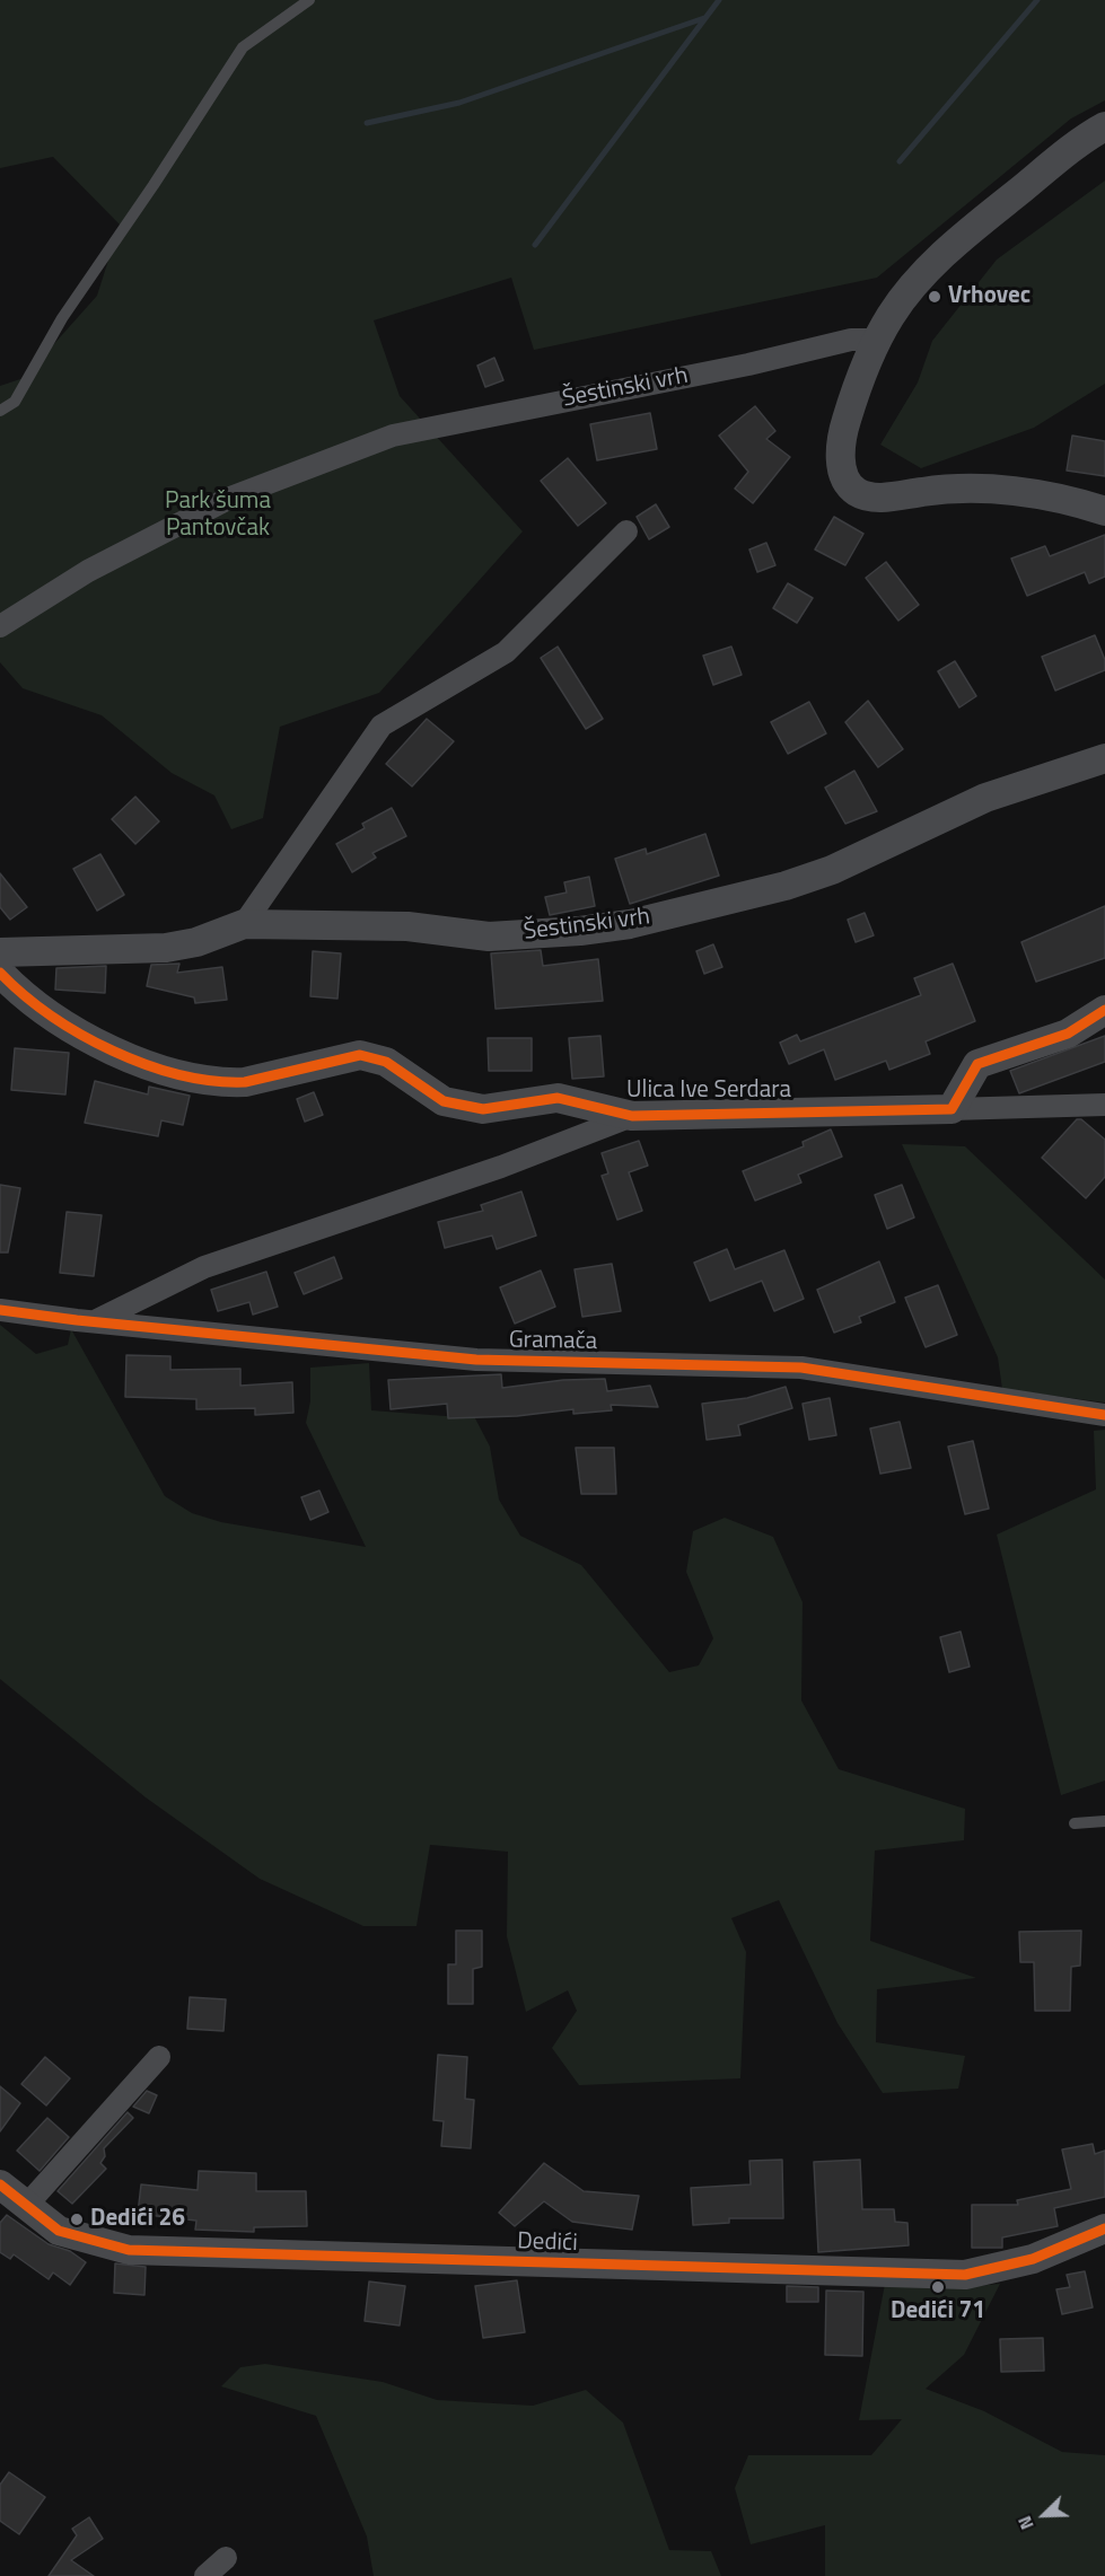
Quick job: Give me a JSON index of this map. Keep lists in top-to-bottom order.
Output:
{
  "streets": {
    "street": [
      "Šestinski vrh",
      "Ulica Ive Serdara",
      "Gramača",
      "Dedići"
    ]
  },
  "crossings": [
    ["Ulica Ive Serdara", "Gramača"]
  ],
  "parks": ["Park šuma Pantovčak"],
  "places": ["Vrhovec", "Dedići 26", "Dedići 71"],
  "north": "bottom left"
}
